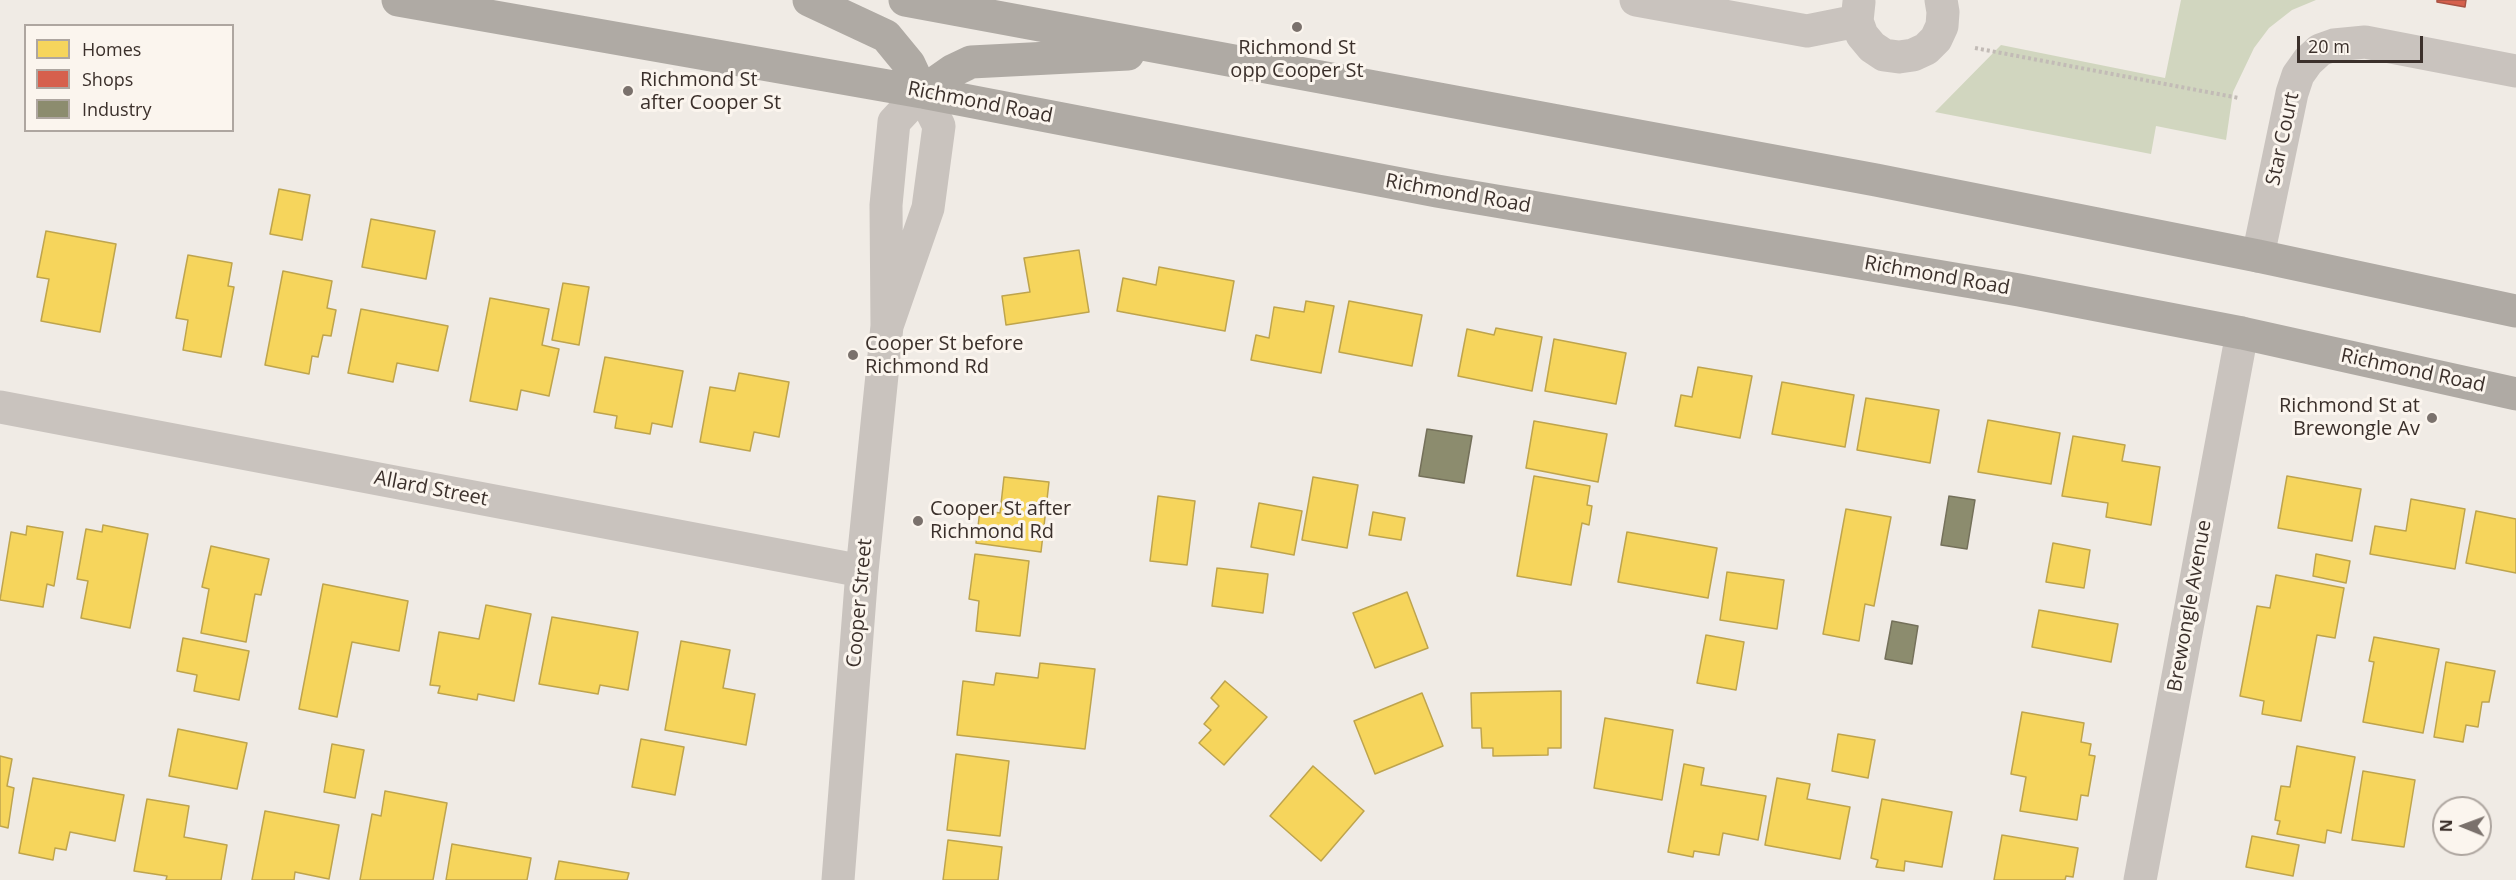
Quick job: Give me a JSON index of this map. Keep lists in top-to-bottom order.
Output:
{
  "streets": {
    "highway": ["Richmond Road"],
    "street": [
      "Star Court",
      "Allard Street",
      "Cooper Street",
      "Brewongle Avenue"
    ]
  },
  "crossings": [
    ["Richmond Road", "Cooper Street"],
    ["Richmond Road", "Brewongle Avenue"],
    ["Allard Street", "Cooper Street"]
  ],
  "places": [
    "Richmond St opp Cooper St",
    "Richmond St after Cooper St",
    "Cooper St before Richmond Rd",
    "Richmond St at Brewongle Av",
    "Cooper St after Richmond Rd"
  ],
  "legend": ["Homes", "Shops", "Industry"],
  "scale_bar": "20 m",
  "north": "left"
}
